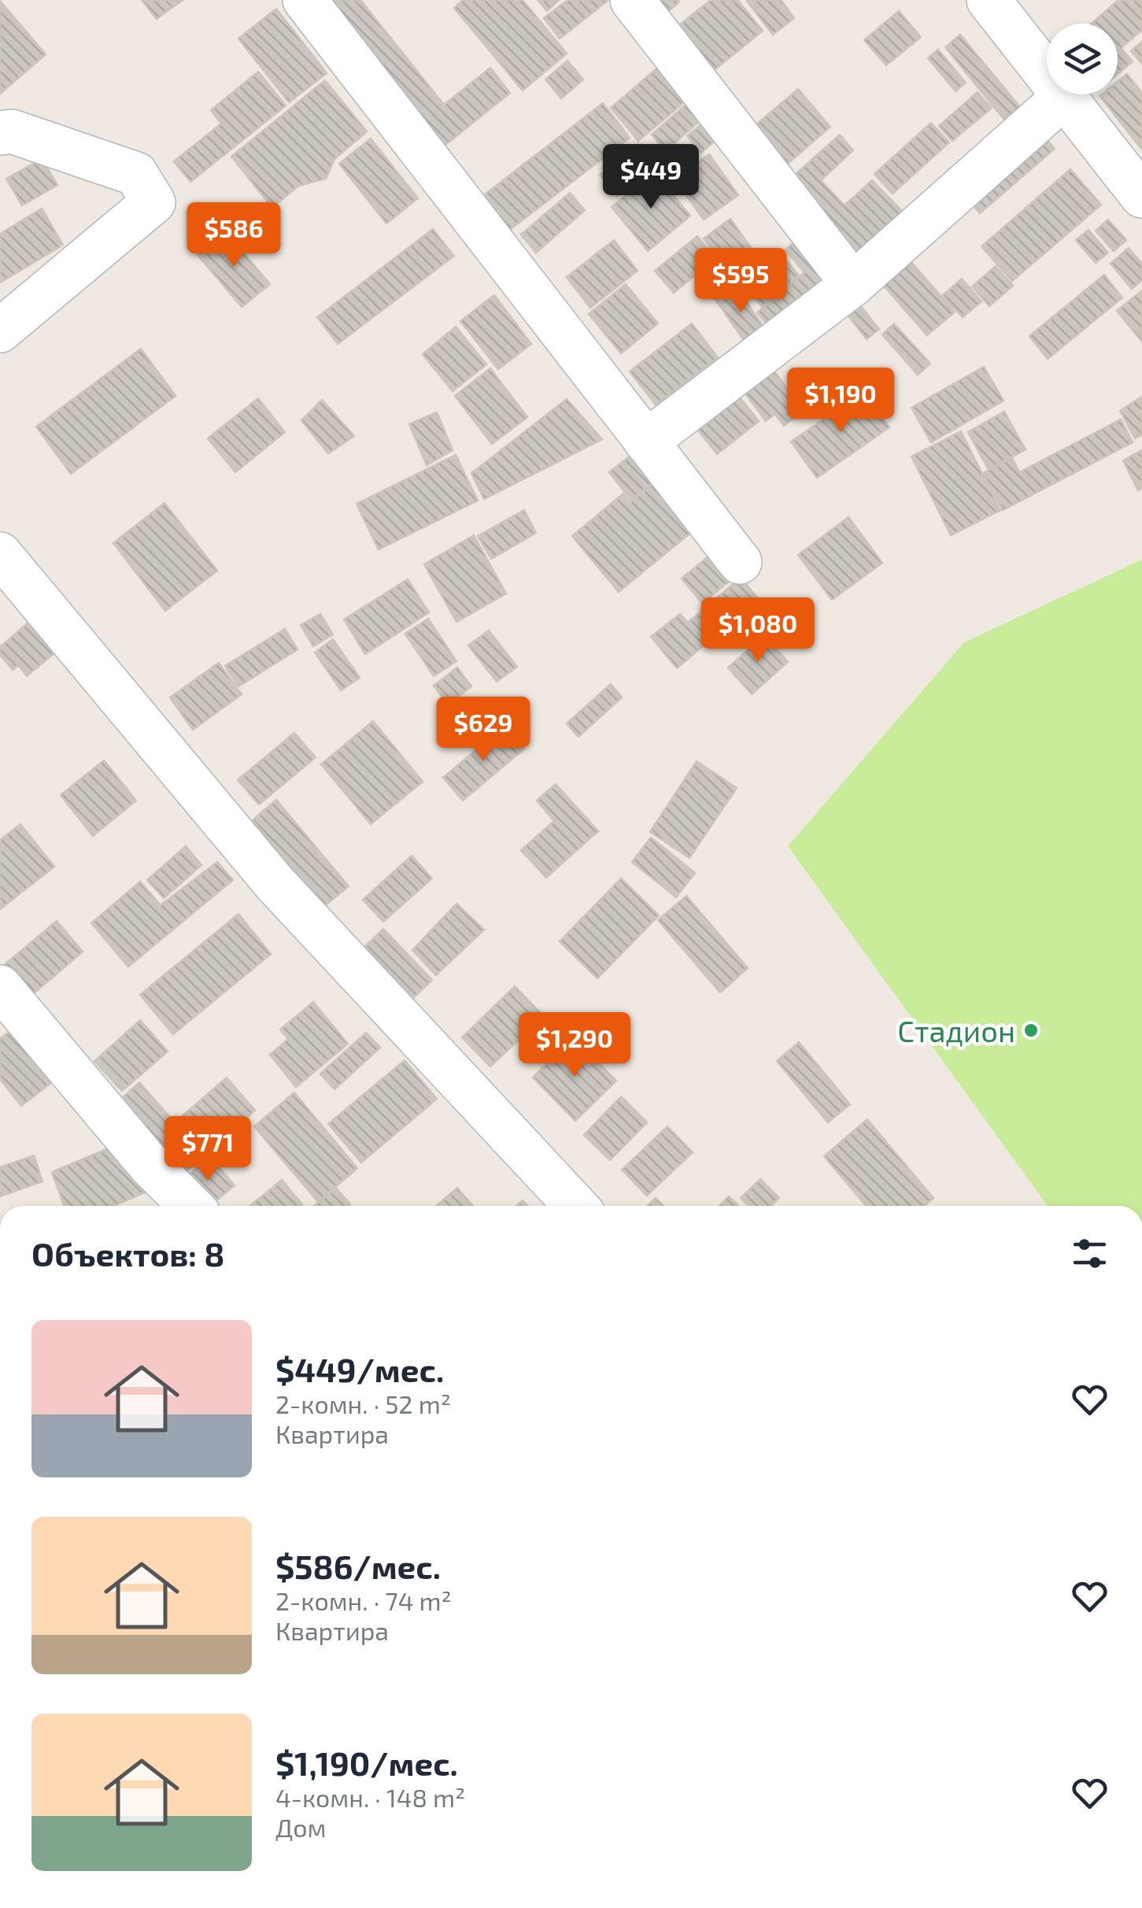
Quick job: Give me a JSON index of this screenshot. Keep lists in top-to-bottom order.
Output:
{
  "places": ["Стадион"],
  "page": {
    "price": [
      "$449",
      "$586",
      "$595",
      "$1,190",
      "$1,080",
      "$629",
      "$1,290",
      "$771"
    ],
    "heading": "Объектов: 8",
    "list": [
      {
        "name": "$449/мес.",
        "note": "2-комн. · 52 m² · Квартира"
      },
      {
        "name": "$586/мес.",
        "note": "2-комн. · 74 m² · Квартира"
      },
      {
        "name": "$1,190/мес.",
        "note": "4-комн. · 148 m² · Дом"
      }
    ]
  }
}
